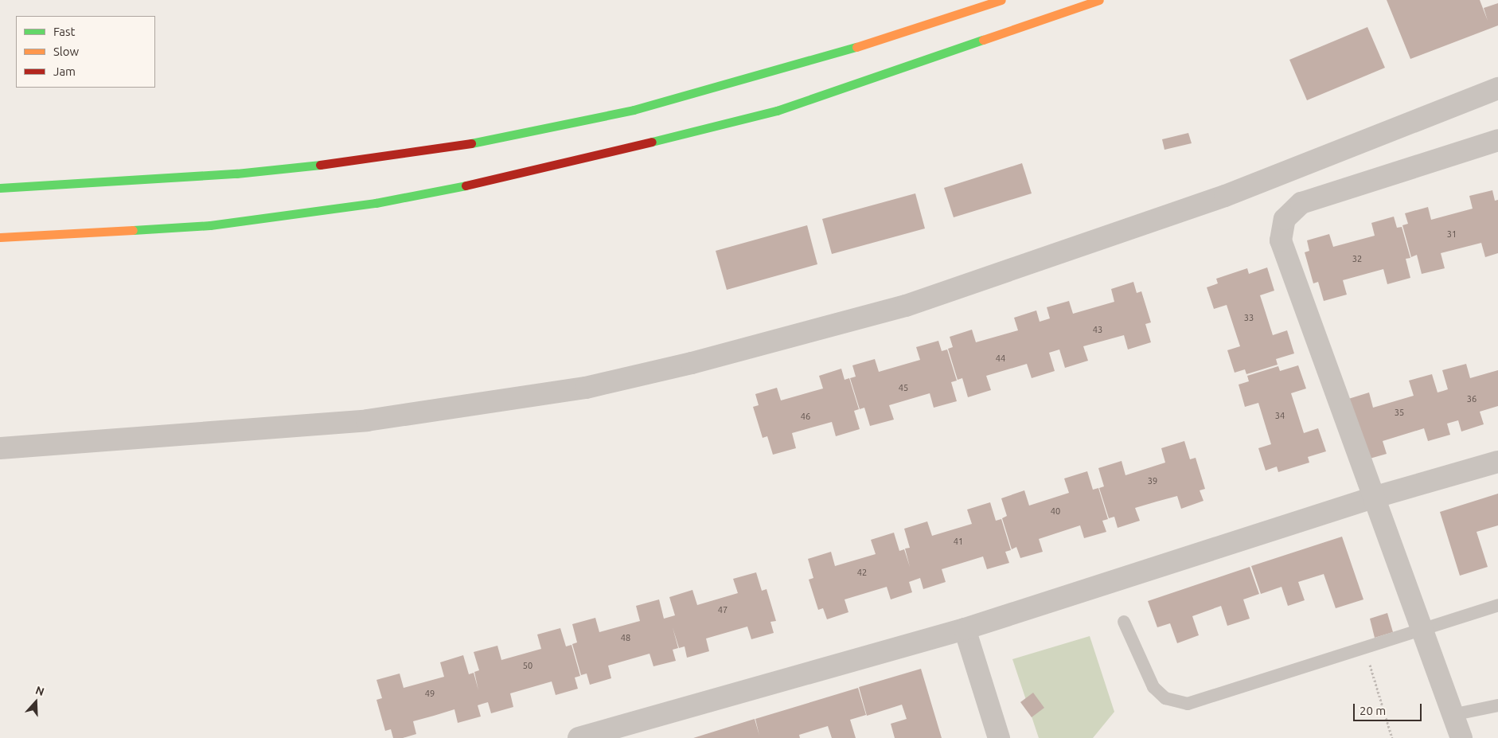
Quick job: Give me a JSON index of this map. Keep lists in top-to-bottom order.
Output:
{
  "house_numbers": [
    "31",
    "32",
    "33",
    "43",
    "44",
    "45",
    "36",
    "35",
    "34",
    "46",
    "39",
    "40",
    "41",
    "42",
    "47",
    "48",
    "50",
    "49"
  ],
  "legend": ["Fast", "Slow", "Jam"],
  "scale_bar": "20 m",
  "north": "top"
}
